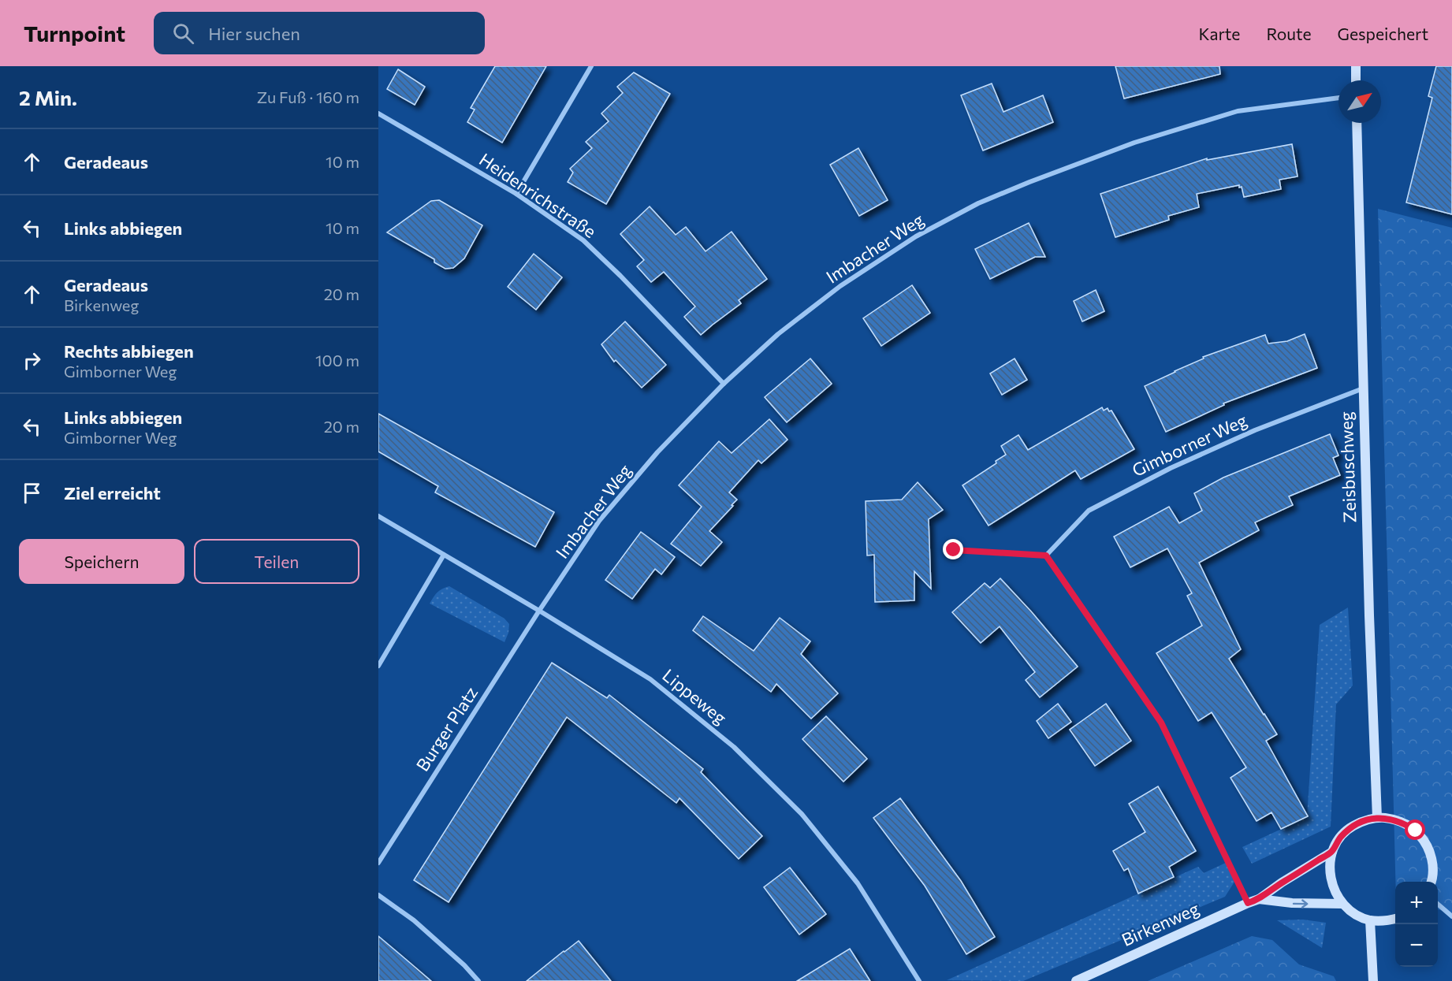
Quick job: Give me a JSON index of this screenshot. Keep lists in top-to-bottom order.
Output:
{
  "streets": {
    "street": [
      "Heidenrichstraße",
      "Imbacher Weg",
      "Gimborner Weg",
      "Zeisbuschweg",
      "Lippeweg",
      "Burger Platz",
      "Birkenweg"
    ]
  },
  "crossings": [
    ["Heidenrichstraße", "Imbacher Weg"],
    ["Imbacher Weg", "Lippeweg"],
    ["Imbacher Weg", "Burger Platz"],
    ["Gimborner Weg", "Zeisbuschweg"],
    ["Lippeweg", "Burger Platz"]
  ],
  "north": "top right",
  "page": {
    "header": "Turnpoint",
    "search": "Hier suchen",
    "nav": ["Karte", "Route", "Gespeichert"],
    "heading": ["2 Min.", "Zu Fuß · 160 m"],
    "list": [
      ["Geradeaus", "10 m"],
      ["Links abbiegen", "10 m"],
      ["Geradeaus", "Birkenweg", "20 m"],
      ["Rechts abbiegen", "Gimborner Weg", "100 m"],
      ["Links abbiegen", "Gimborner Weg", "20 m"],
      "Ziel erreicht"
    ],
    "buttons": ["Speichern", "Teilen"],
    "map_buttons": ["+", "−"]
  }
}
